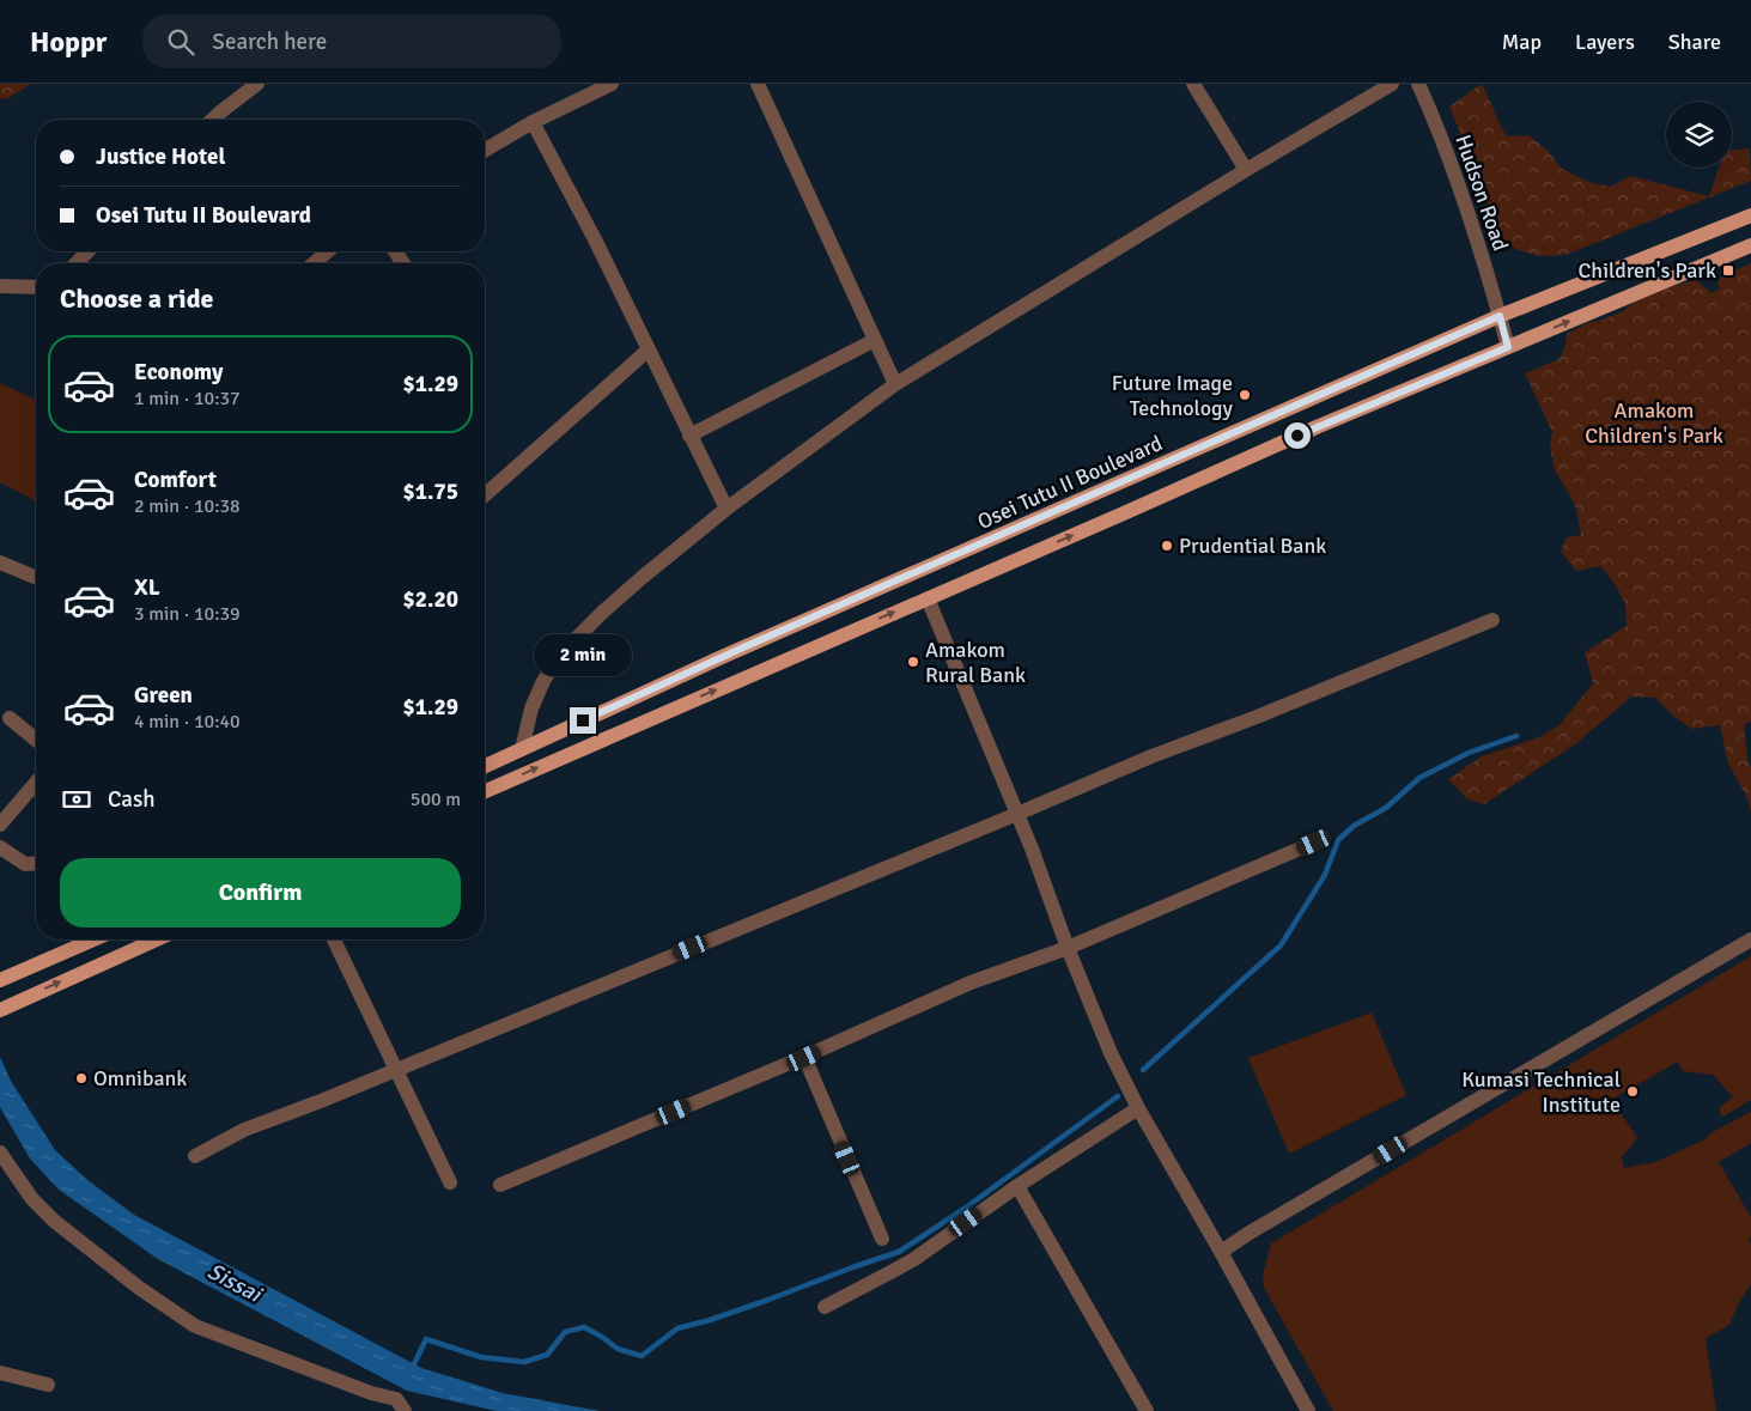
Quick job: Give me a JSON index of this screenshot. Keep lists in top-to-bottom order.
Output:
{
  "streets": {
    "main road": ["Osei Tutu II Boulevard"],
    "street": ["Hudson Road"]
  },
  "crossings": [
    ["Hudson Road", "Osei Tutu II Boulevard"]
  ],
  "water": ["Sissai"],
  "parks": ["Amakom Children's Park"],
  "places": {
    "transit": ["Children's Park"],
    "other": [
      "Future Image Technology",
      "Prudential Bank",
      "Amakom Rural Bank",
      "Omnibank",
      "Kumasi Technical Institute"
    ]
  },
  "page": {
    "header": "Hoppr",
    "search": "Search here",
    "nav": ["Map", "Layers", "Share"],
    "banner": ["Justice Hotel", "Osei Tutu II Boulevard"],
    "heading": "Choose a ride",
    "list": [
      {
        "name": "Economy",
        "note": "1 min · 10:37",
        "value": "$1.29"
      },
      {
        "name": "Comfort",
        "note": "2 min · 10:38",
        "value": "$1.75"
      },
      {
        "name": "XL",
        "note": "3 min · 10:39",
        "value": "$2.20"
      },
      {
        "name": "Green",
        "note": "4 min · 10:40",
        "value": "$1.29"
      }
    ],
    "bubble": "2 min",
    "pay": ["Cash", "500 m"],
    "buttons": "Confirm"
  }
}
